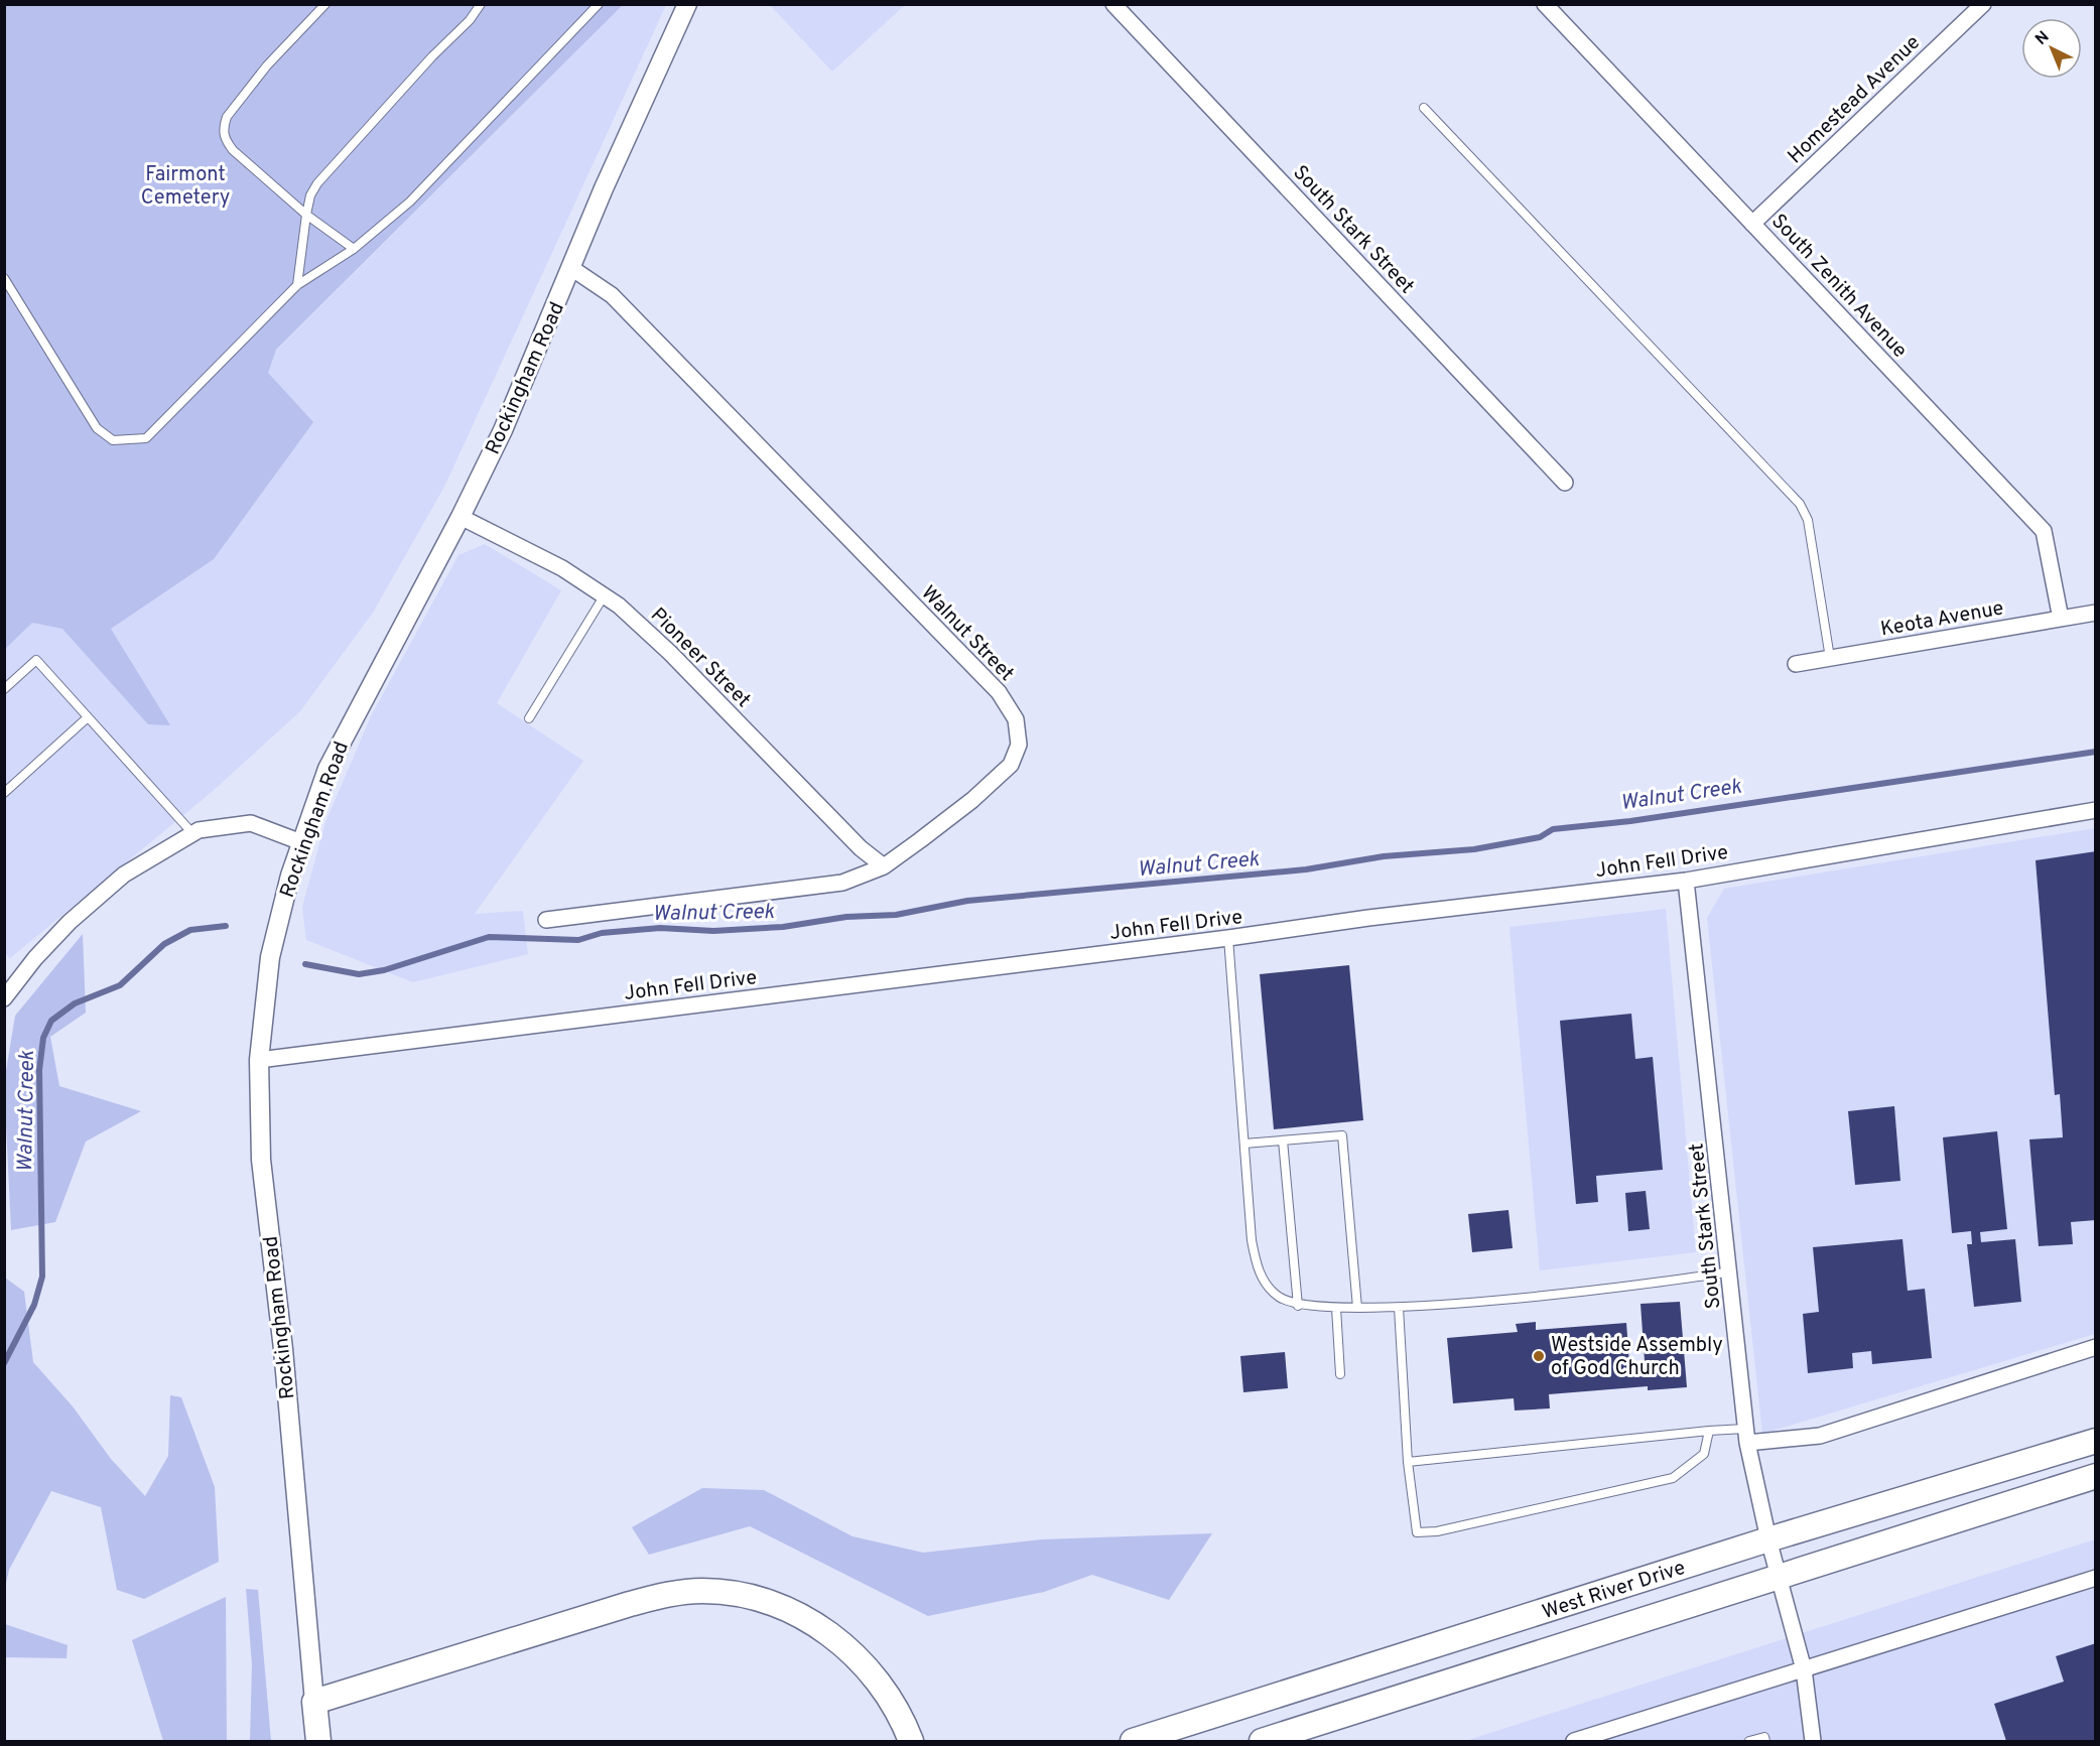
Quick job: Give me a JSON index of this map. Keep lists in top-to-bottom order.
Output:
{
  "streets": {
    "main road": ["Rockingham Road", "West River Drive"],
    "street": [
      "Homestead Avenue",
      "South Stark Street",
      "South Zenith Avenue",
      "Keota Avenue",
      "Walnut Street",
      "Pioneer Street",
      "John Fell Drive"
    ]
  },
  "crossings": [
    ["Homestead Avenue", "South Zenith Avenue"],
    ["South Stark Street", "John Fell Drive"],
    ["South Stark Street", "West River Drive"],
    ["South Zenith Avenue", "Keota Avenue"],
    ["Rockingham Road", "Walnut Street"],
    ["Rockingham Road", "Pioneer Street"],
    ["Rockingham Road", "John Fell Drive"],
    ["Walnut Street", "Pioneer Street"]
  ],
  "water": ["Walnut Creek"],
  "parks": ["Fairmont Cemetery"],
  "places": ["Westside Assembly of God Church"],
  "north": "top left"
}
